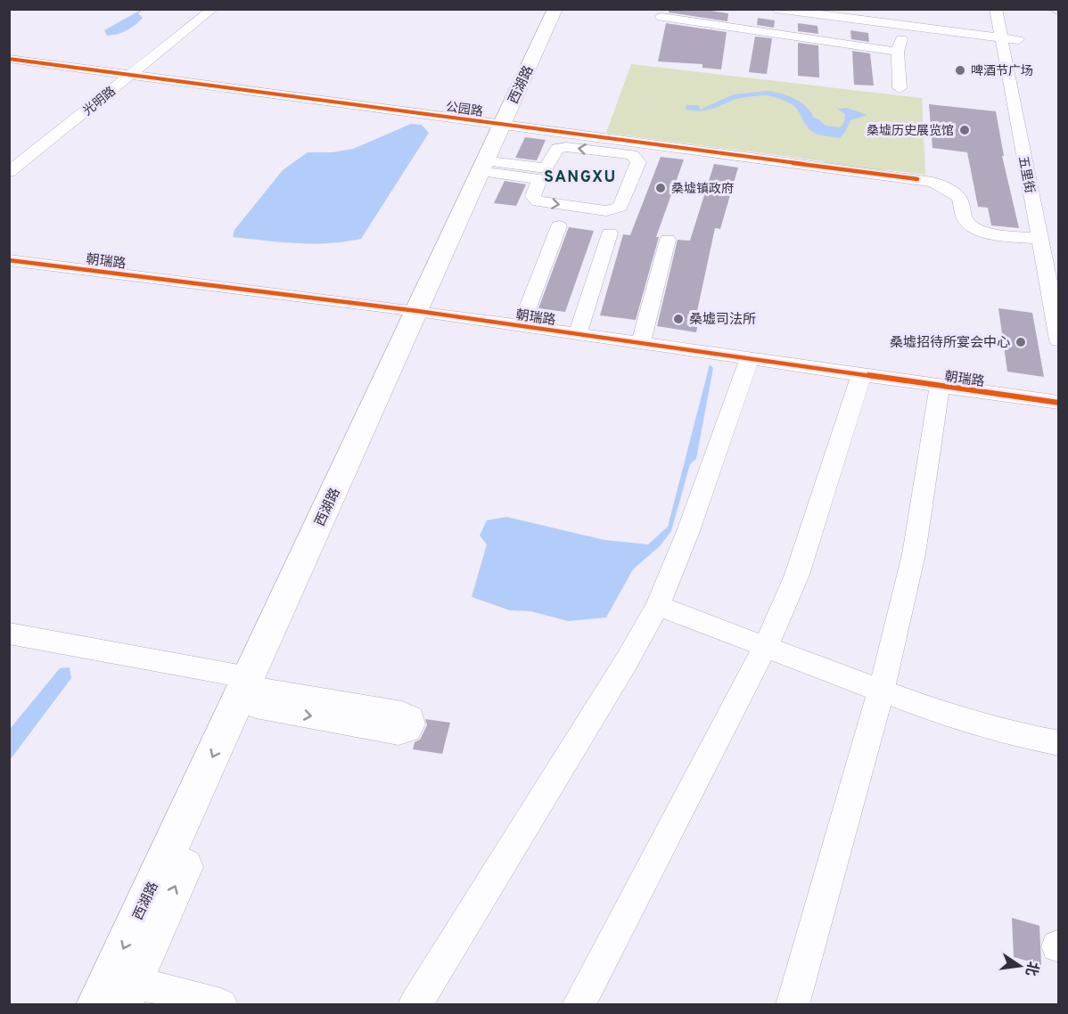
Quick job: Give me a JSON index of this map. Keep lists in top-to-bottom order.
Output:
{
  "streets": {
    "main road": ["西湖路"],
    "street": [
      "光明路",
      "公园路",
      "五里街",
      "朝瑞路"
    ]
  },
  "crossings": [
    ["西湖路", "公园路"],
    ["西湖路", "朝瑞路"],
    ["光明路", "公园路"],
    ["公园路", "五里街"]
  ],
  "districts": ["SANGXU"],
  "places": [
    "啤酒节广场",
    "桑墟历史展览馆",
    "桑墟镇政府",
    "桑墟司法所",
    "桑墟招待所宴会中心"
  ],
  "north": "right"
}
